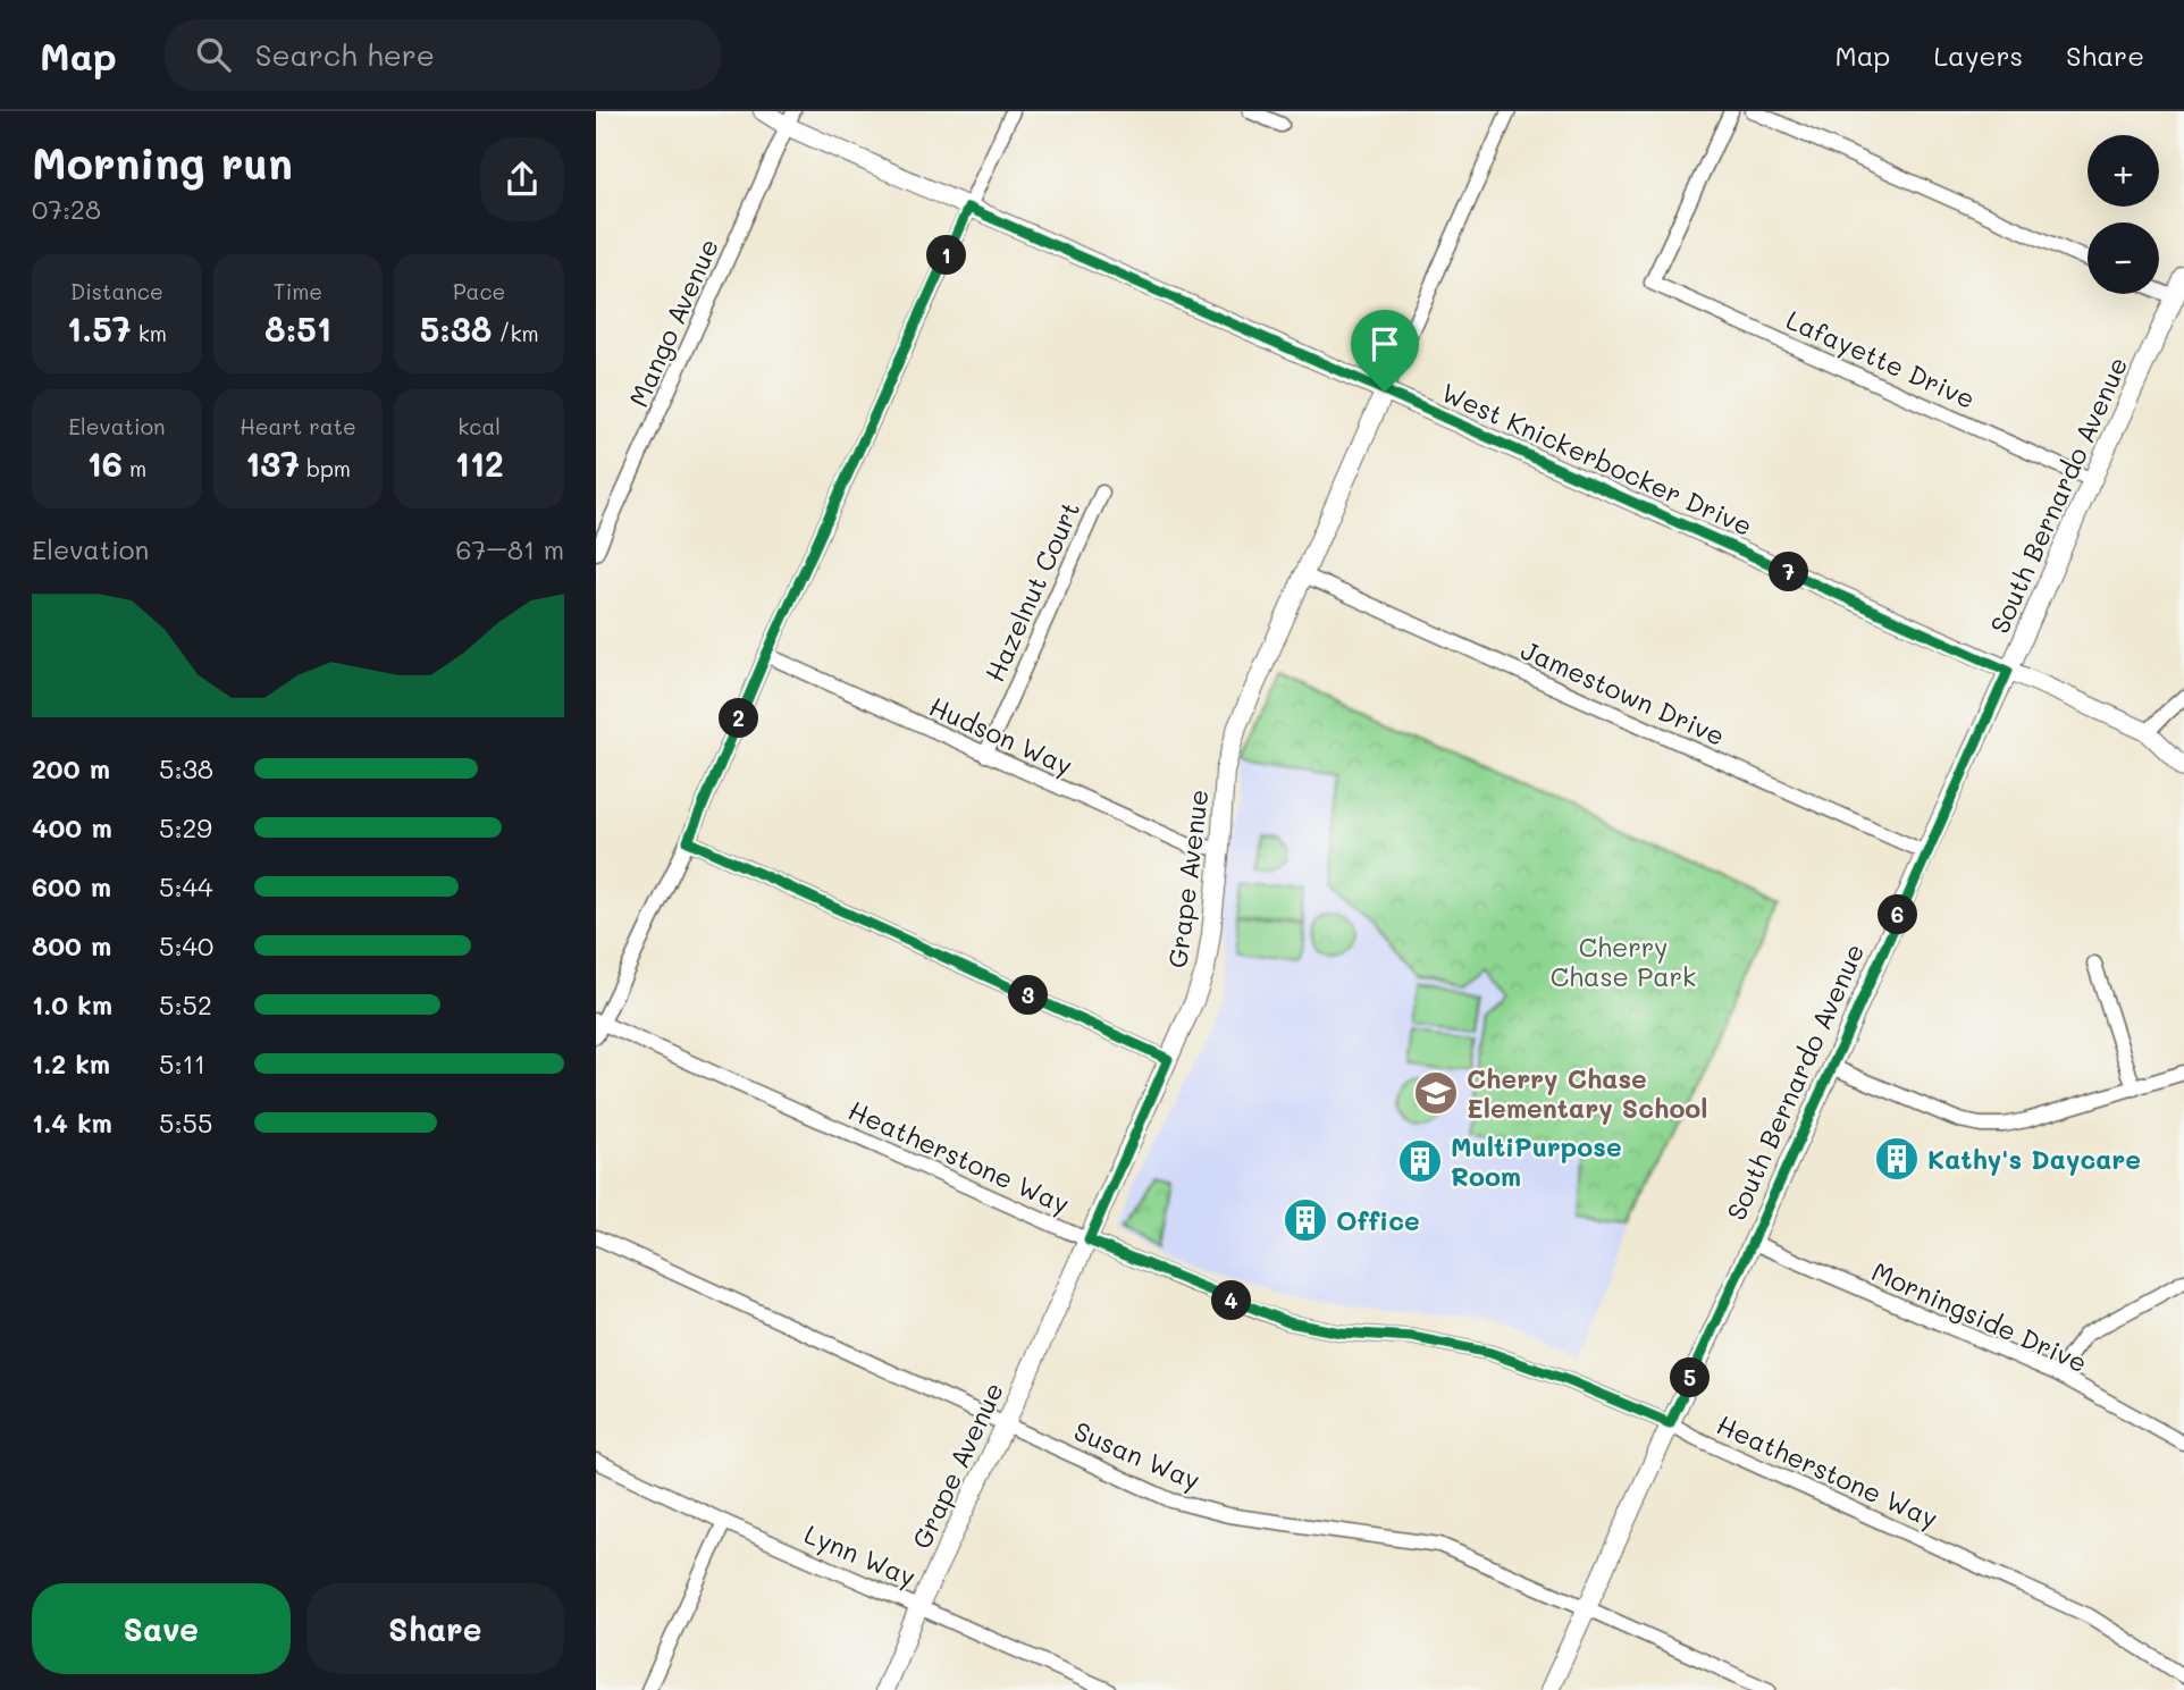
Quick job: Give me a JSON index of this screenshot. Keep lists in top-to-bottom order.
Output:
{
  "streets": {
    "street": [
      "Mango Avenue",
      "Lafayette Drive",
      "West Knickerbocker Drive",
      "South Bernardo Avenue",
      "Hazelnut Court",
      "Jamestown Drive",
      "Hudson Way",
      "Grape Avenue",
      "Heatherstone Way",
      "Morningside Drive",
      "Susan Way",
      "Lynn Way"
    ]
  },
  "crossings": [
    ["Mango Avenue", "West Knickerbocker Drive"],
    ["Lafayette Drive", "South Bernardo Avenue"],
    ["West Knickerbocker Drive", "South Bernardo Avenue"],
    ["West Knickerbocker Drive", "Grape Avenue"],
    ["South Bernardo Avenue", "Jamestown Drive"],
    ["South Bernardo Avenue", "Heatherstone Way"],
    ["South Bernardo Avenue", "Morningside Drive"],
    ["South Bernardo Avenue", "Susan Way"],
    ["Hazelnut Court", "Hudson Way"],
    ["Jamestown Drive", "Grape Avenue"],
    ["Hudson Way", "Grape Avenue"],
    ["Grape Avenue", "Heatherstone Way"],
    ["Grape Avenue", "Susan Way"],
    ["Grape Avenue", "Lynn Way"]
  ],
  "parks": ["Cherry Chase Park"],
  "places": {
    "school or university": ["Cherry Chase Elementary School"],
    "building": ["Kathy's Daycare", "MultiPurpose Room", "Office"]
  },
  "page": {
    "header": "Map",
    "search": "Search here",
    "nav": ["Map", "Layers", "Share"],
    "heading": ["Morning run", "07:28"],
    "map_buttons": ["+", "−"],
    "pins": [
      "1",
      "7",
      "2",
      "6",
      "3",
      "4",
      "5"
    ],
    "stats": [
      ["Distance", "1.57 km"],
      ["Time", "8:51"],
      ["Pace", "5:38 /km"],
      ["Elevation", "16 m"],
      ["Heart rate", "137 bpm"],
      ["kcal", "112"]
    ],
    "chart": ["Elevation", "67–81 m"],
    "list": [
      {
        "name": "200 m",
        "note": "5:38"
      },
      {
        "name": "400 m",
        "note": "5:29"
      },
      {
        "name": "600 m",
        "note": "5:44"
      },
      {
        "name": "800 m",
        "note": "5:40"
      },
      {
        "name": "1.0 km",
        "note": "5:52"
      },
      {
        "name": "1.2 km",
        "note": "5:11"
      },
      {
        "name": "1.4 km",
        "note": "5:55"
      }
    ],
    "buttons": ["Save", "Share"]
  }
}
